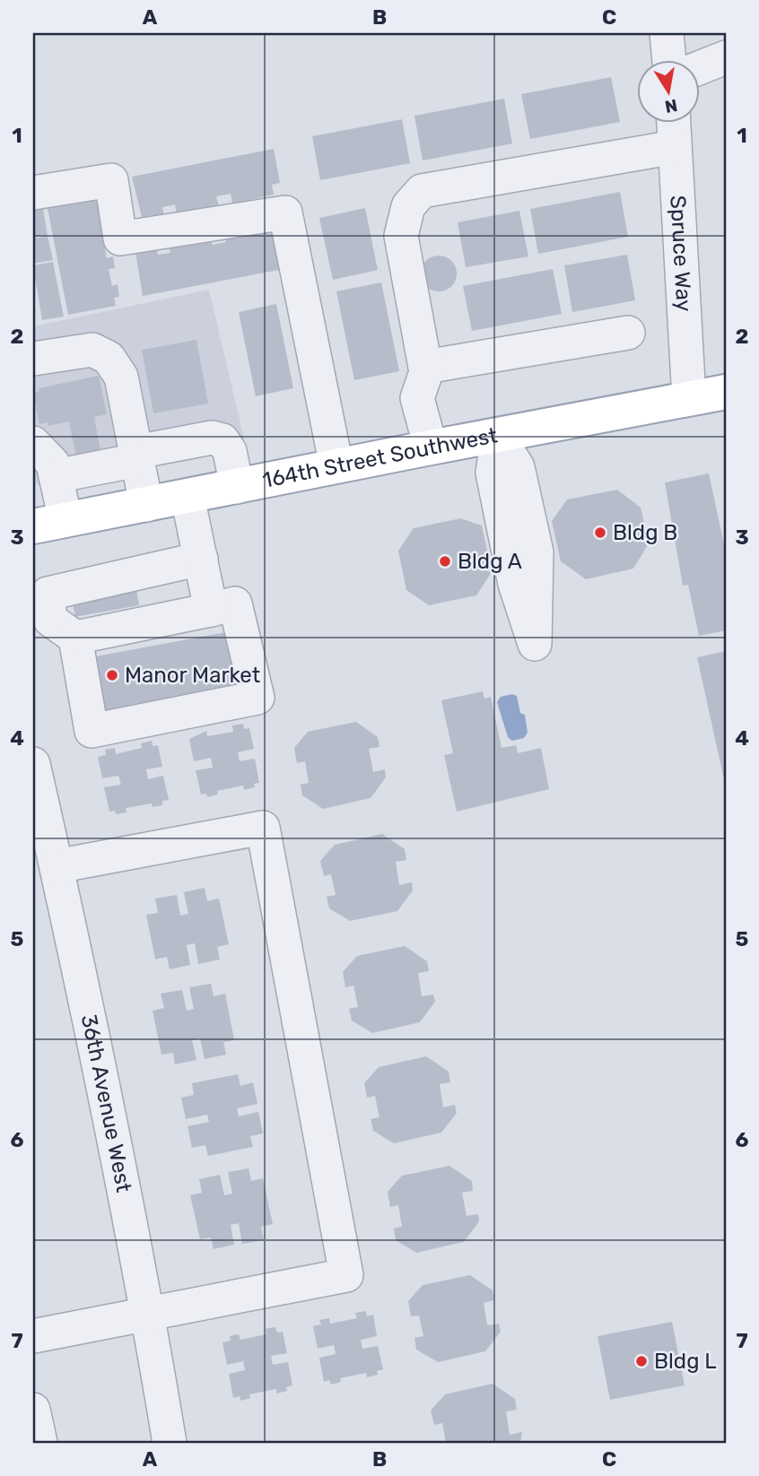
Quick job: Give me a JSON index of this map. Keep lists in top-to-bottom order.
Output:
{
  "streets": {
    "main road": ["164th Street Southwest"],
    "street": ["Spruce Way", "36th Avenue West"]
  },
  "crossings": [
    ["Spruce Way", "164th Street Southwest"]
  ],
  "places": [
    "Bldg B",
    "Bldg A",
    "Manor Market",
    "Bldg L"
  ],
  "north": "bottom",
  "grid": {
    "columns": ["A", "B", "C"],
    "rows": [
      "1",
      "2",
      "3",
      "4",
      "5",
      "6",
      "7"
    ]
  }
}
